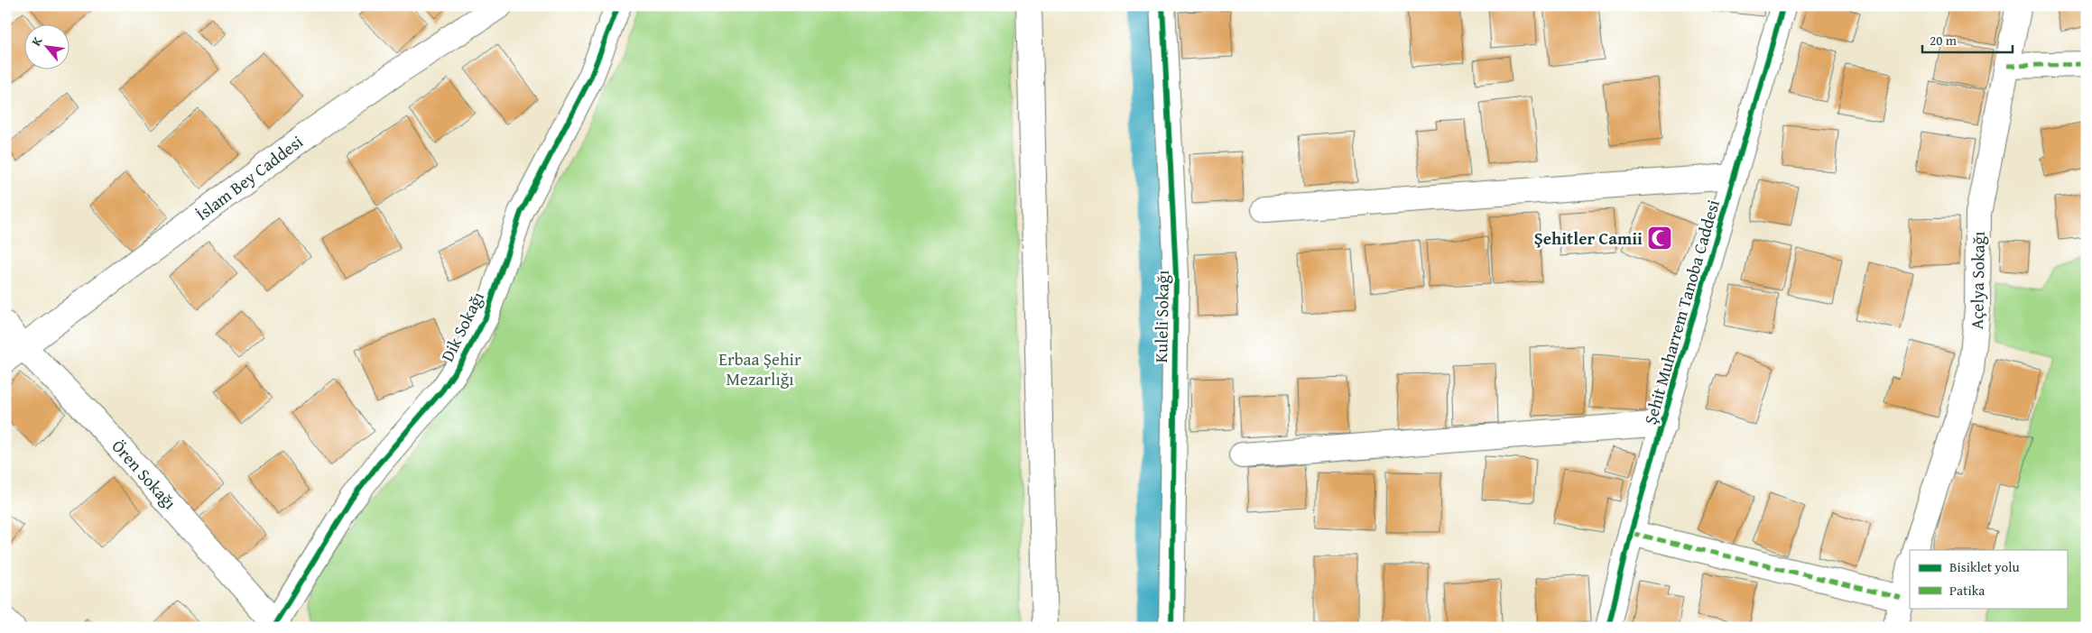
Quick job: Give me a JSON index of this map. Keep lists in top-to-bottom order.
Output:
{
  "streets": {
    "street": [
      "İslam Bey Caddesi",
      "Açelya Sokağı",
      "Şehit Muharrem Tanoba Caddesi",
      "Kuleli Sokağı",
      "Dik Sokağı",
      "Ören Sokağı"
    ]
  },
  "crossings": [
    ["İslam Bey Caddesi", "Ören Sokağı"],
    ["Dik Sokağı", "Ören Sokağı"]
  ],
  "parks": ["Erbaa Şehir Mezarlığı"],
  "places": {
    "mosque": ["Şehitler Camii"]
  },
  "legend": ["Bisiklet yolu", "Patika"],
  "scale_bar": "20 m",
  "north": "top left"
}
